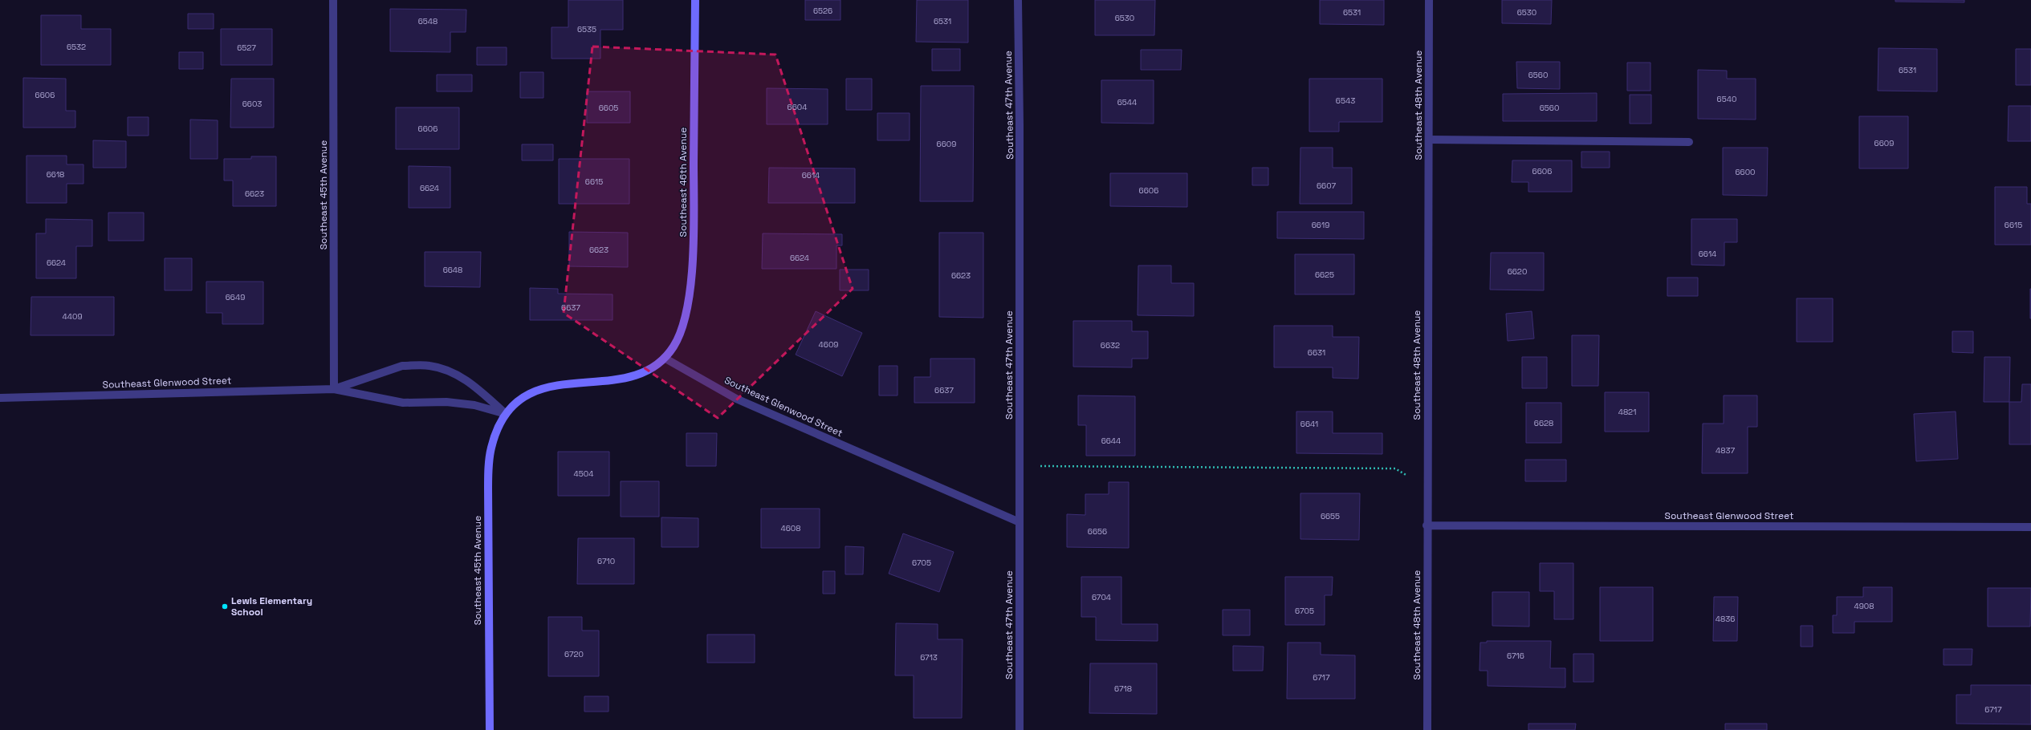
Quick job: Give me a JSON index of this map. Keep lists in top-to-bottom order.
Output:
{
  "streets": {
    "street": [
      "Southeast 47th Avenue",
      "Southeast 48th Avenue",
      "Southeast 46th Avenue",
      "Southeast 45th Avenue",
      "Southeast Glenwood Street"
    ]
  },
  "crossings": [
    ["Southeast 47th Avenue", "Southeast Glenwood Street"],
    ["Southeast 48th Avenue", "Southeast Glenwood Street"],
    ["Southeast 46th Avenue", "Southeast Glenwood Street"],
    ["Southeast 45th Avenue", "Southeast Glenwood Street"]
  ],
  "places": ["Lewis Elementary School"],
  "house_numbers": [
    "6526",
    "6531",
    "6530",
    "6530",
    "6548",
    "6531",
    "6535",
    "6532",
    "6527",
    "6531",
    "6560",
    "6606",
    "6540",
    "6543",
    "6544",
    "6603",
    "6604",
    "6605",
    "6560",
    "6606",
    "6609",
    "6609",
    "6606",
    "6600",
    "6618",
    "6614",
    "6615",
    "6607",
    "6624",
    "6606",
    "6623",
    "6619",
    "6615",
    "6623",
    "6614",
    "6624",
    "6624",
    "6648",
    "6620",
    "6625",
    "6623",
    "6649",
    "6637",
    "4409",
    "4609",
    "6632",
    "6631",
    "6637",
    "4821",
    "6628",
    "6641",
    "6644",
    "4837",
    "4504",
    "6655",
    "4608",
    "6656",
    "6710",
    "6705",
    "6704",
    "4908",
    "6705",
    "4836",
    "6720",
    "6716",
    "6713",
    "6717",
    "6718",
    "6717"
  ]
}
